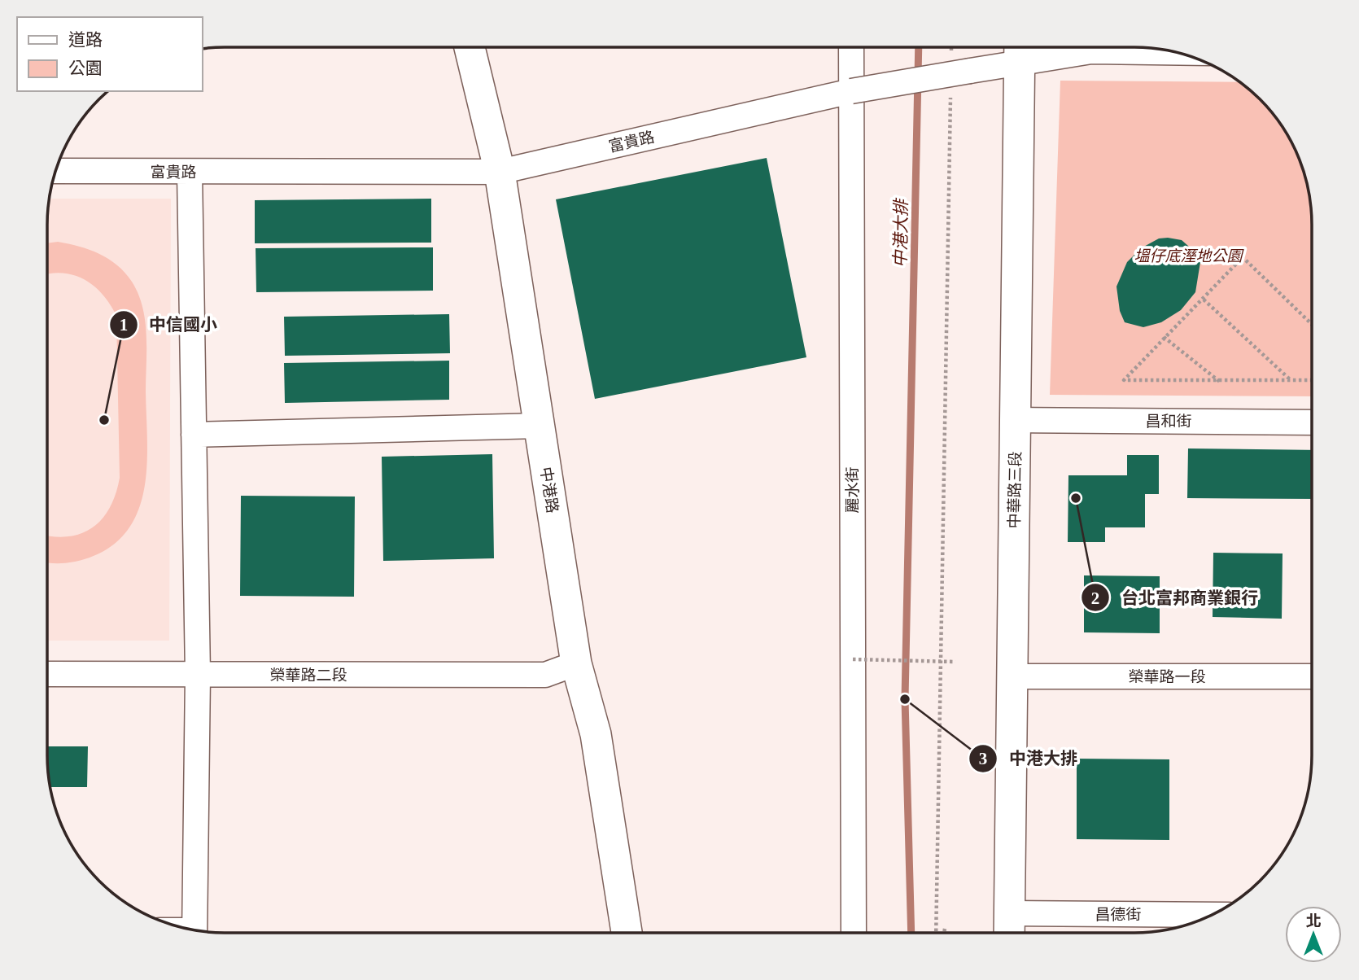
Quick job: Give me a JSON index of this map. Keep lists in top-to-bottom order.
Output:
{
  "streets": {
    "street": [
      "富貴路",
      "昌和街",
      "中港路",
      "麗水街",
      "中華路三段",
      "榮華路二段",
      "榮華路一段",
      "昌德街"
    ]
  },
  "crossings": [
    ["富貴路", "中港路"],
    ["富貴路", "麗水街"],
    ["富貴路", "中華路三段"],
    ["昌和街", "中華路三段"],
    ["中港路", "榮華路二段"],
    ["中華路三段", "榮華路一段"],
    ["中華路三段", "昌德街"]
  ],
  "water": ["中港大排"],
  "parks": ["塭仔底溼地公園"],
  "places": ["中信國小", "台北富邦商業銀行", "中港大排"],
  "legend": ["道路", "公園"],
  "north": "top"
}
